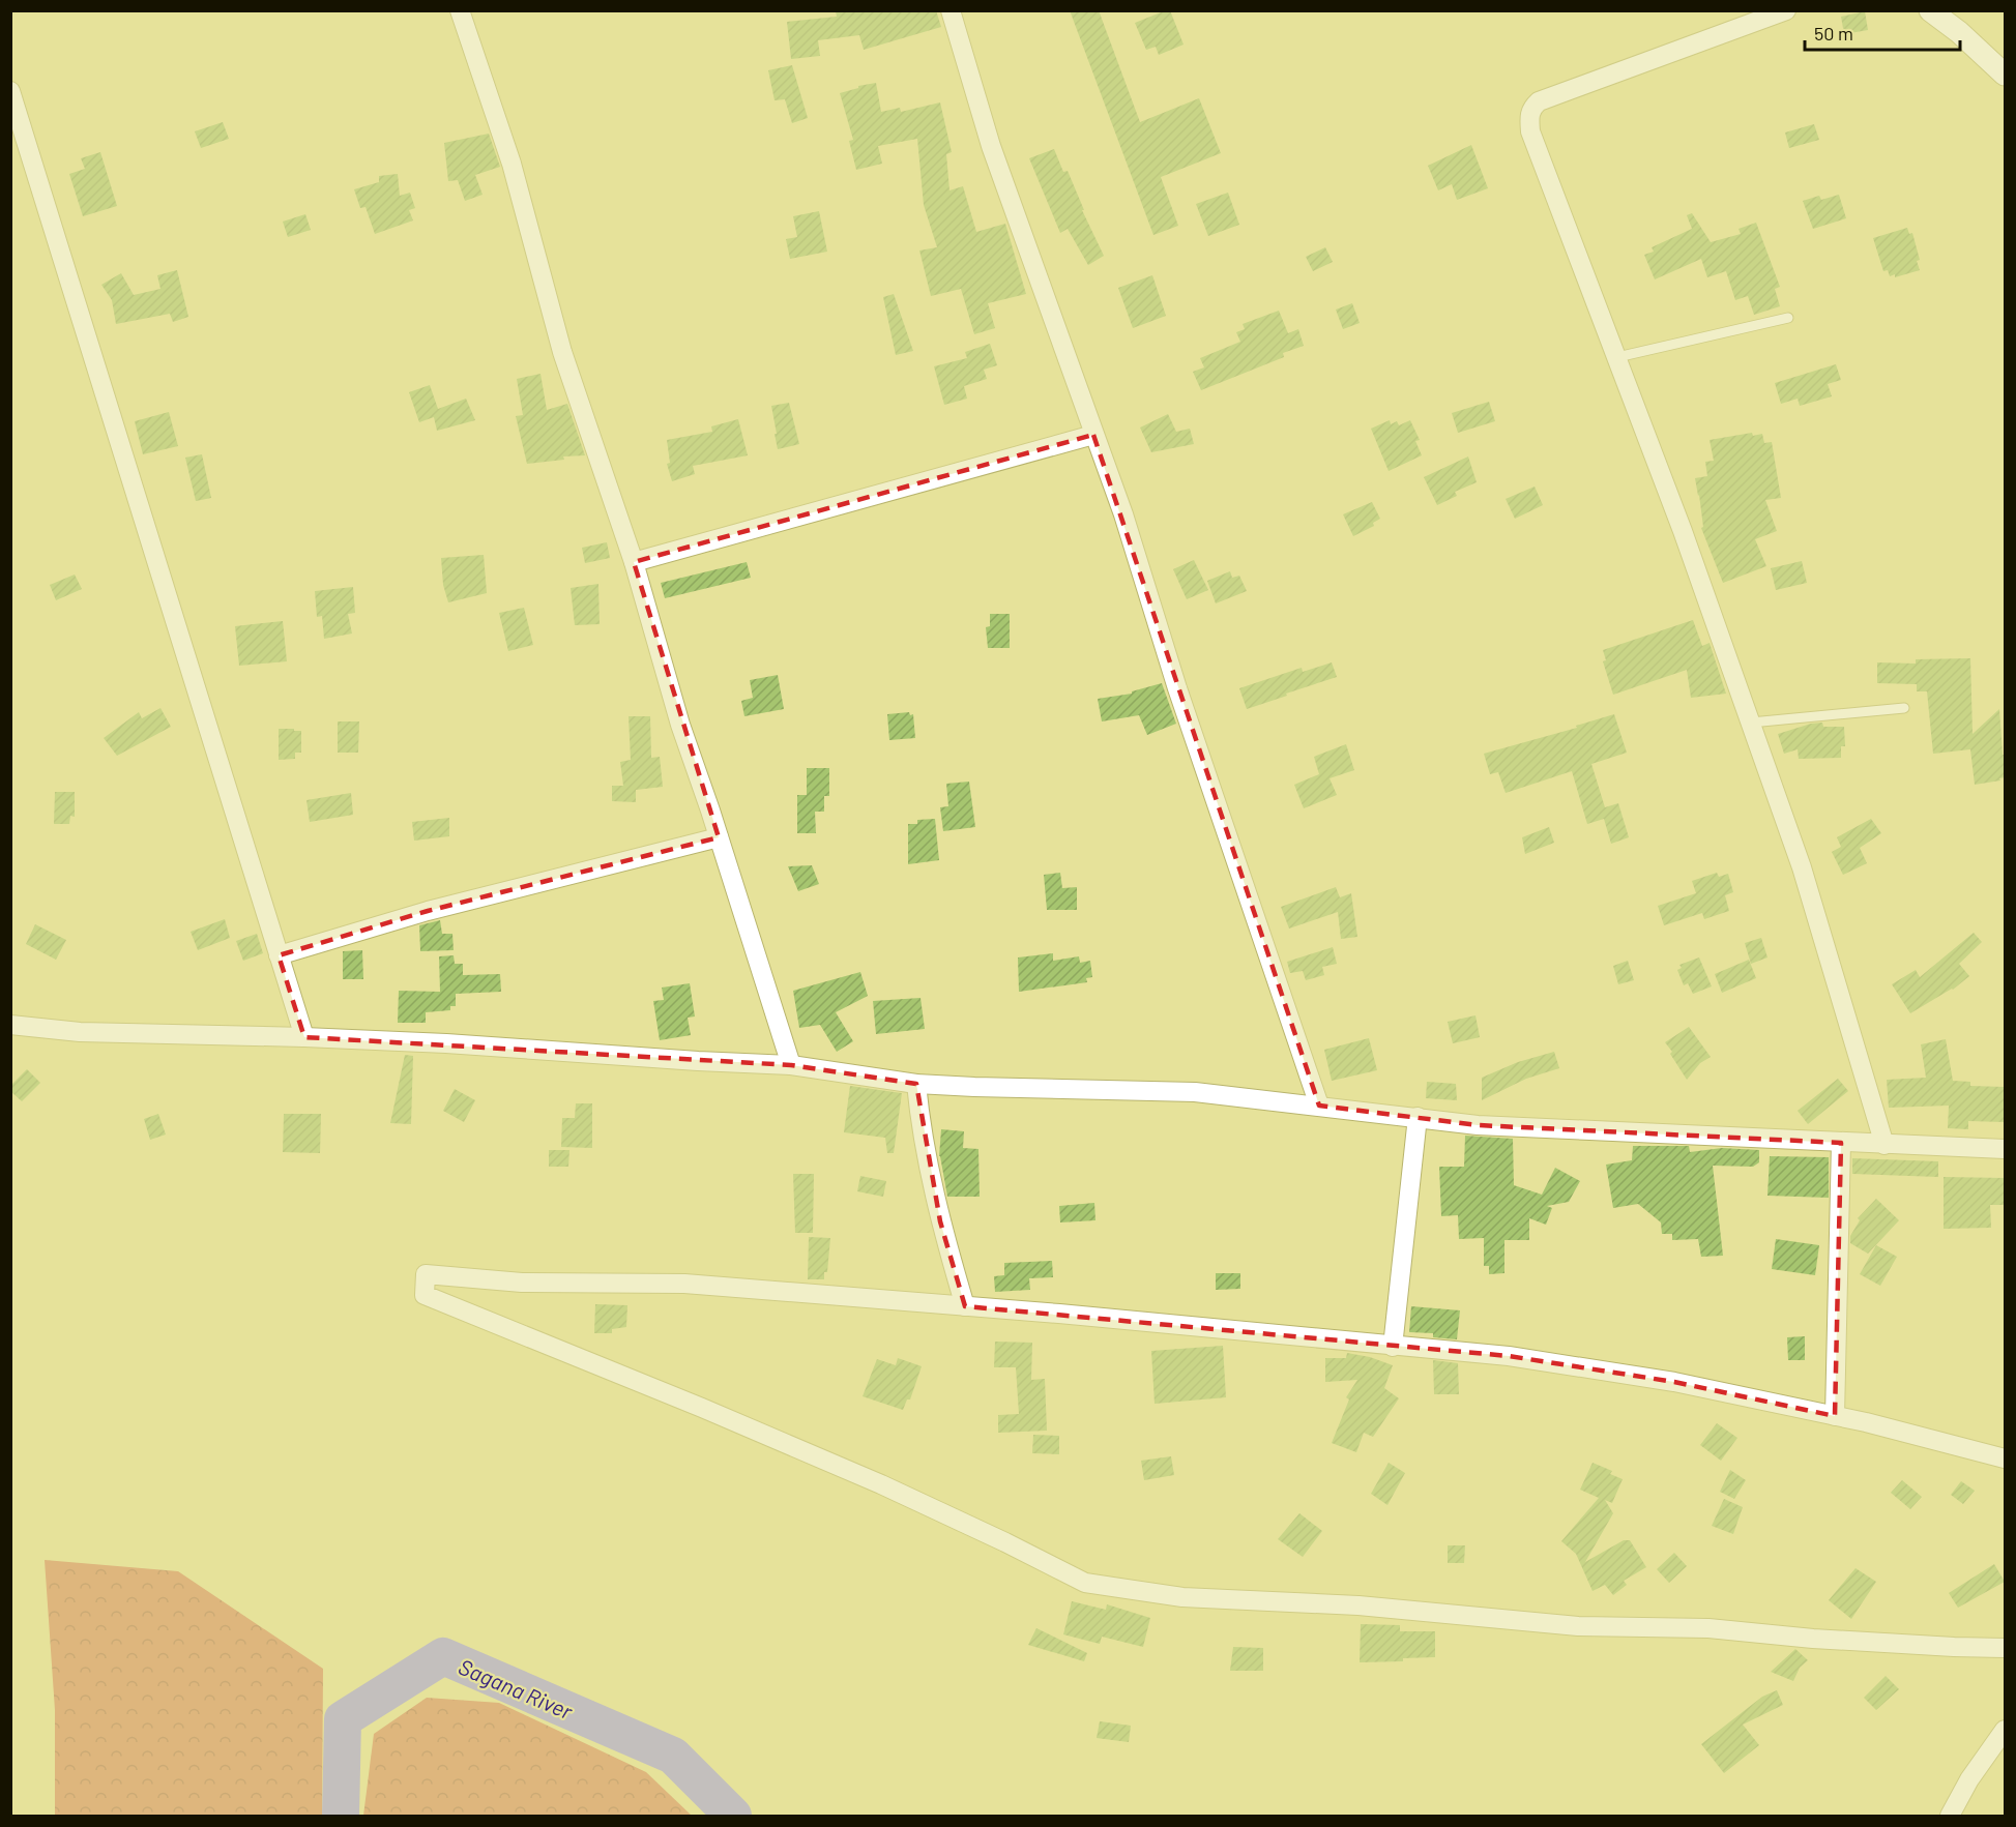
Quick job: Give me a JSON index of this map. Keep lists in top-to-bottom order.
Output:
{
  "water": ["Sagana River"],
  "scale_bar": "50 m"
}
